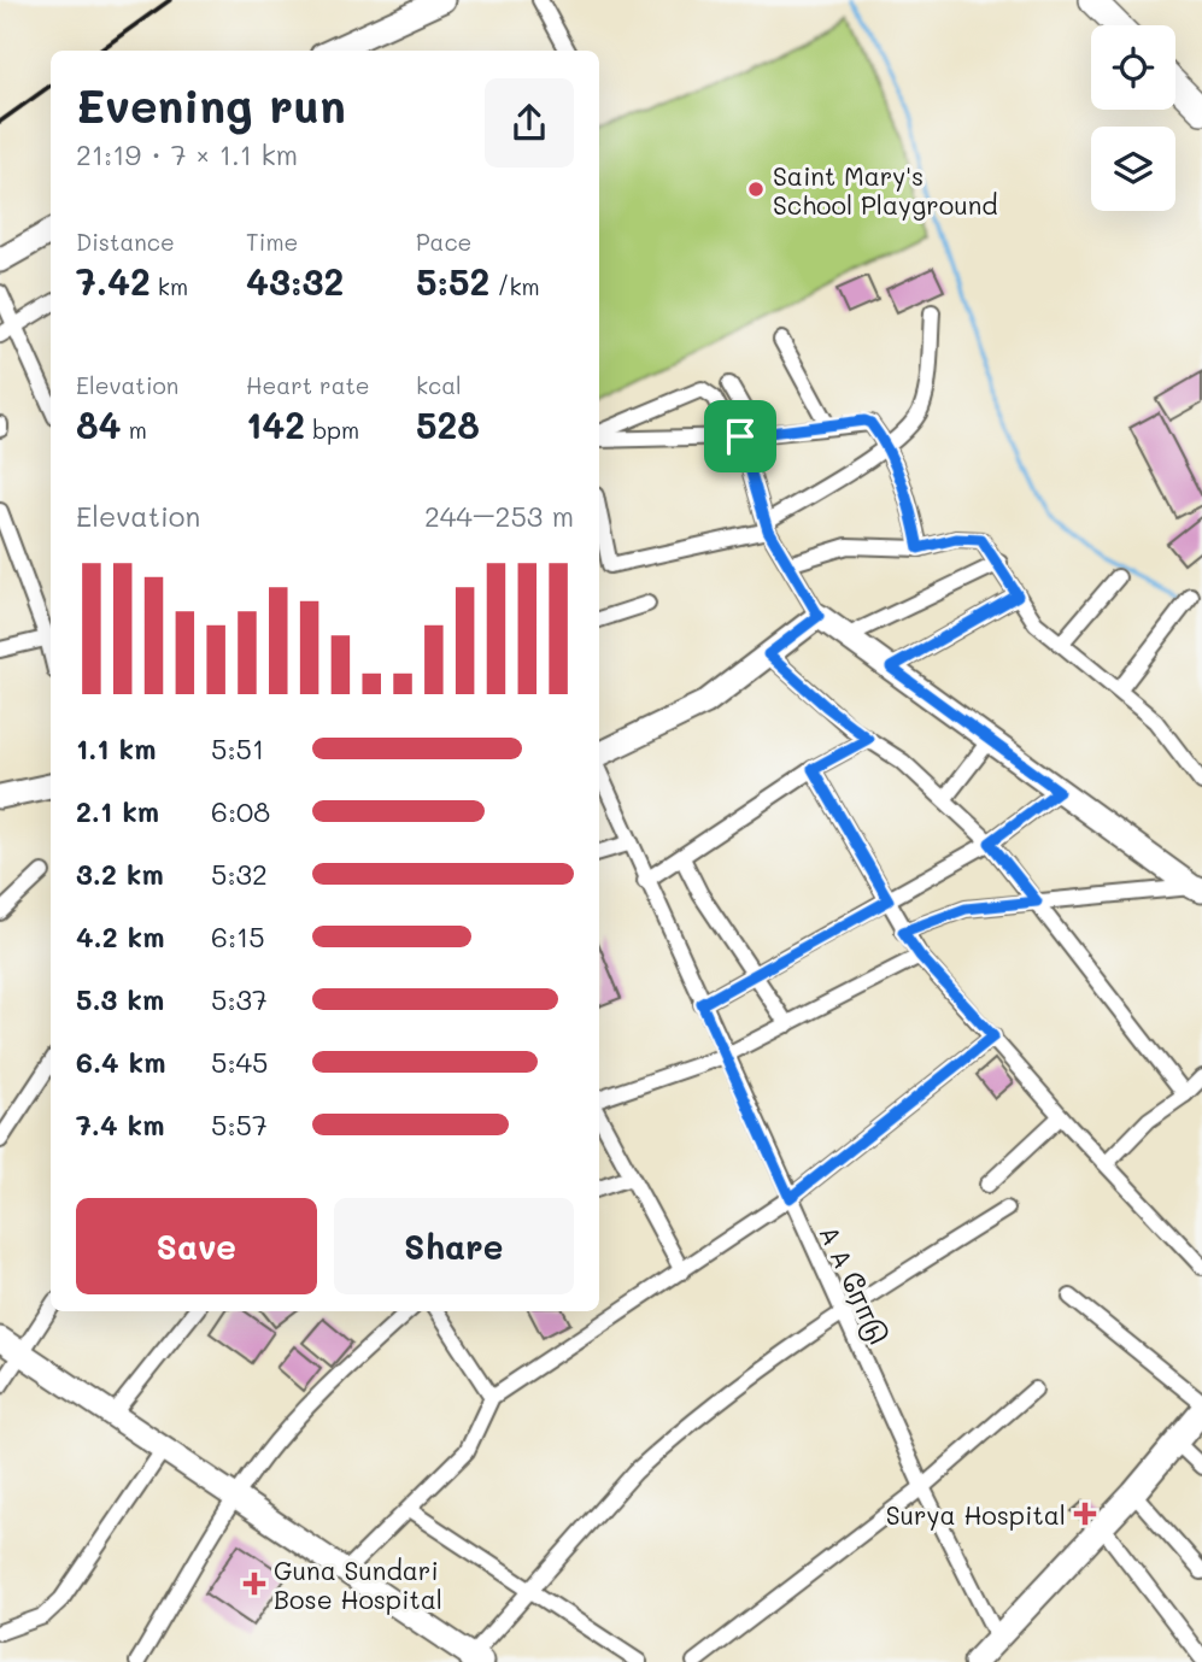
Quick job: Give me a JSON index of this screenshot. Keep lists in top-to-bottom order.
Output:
{
  "streets": {
    "street": ["A A ரோடு"]
  },
  "places": {
    "other": ["Saint Mary's School Playground"],
    "health": ["Surya Hospital", "Guna Sundari Bose Hospital"]
  },
  "page": {
    "heading": ["Evening run", "21:19 · 7 × 1.1 km"],
    "stats": [
      ["Distance", "7.42 km"],
      ["Time", "43:32"],
      ["Pace", "5:52 /km"],
      ["Elevation", "84 m"],
      ["Heart rate", "142 bpm"],
      ["kcal", "528"]
    ],
    "chart": ["Elevation", "244–253 m"],
    "list": [
      {
        "name": "1.1 km",
        "note": "5:51"
      },
      {
        "name": "2.1 km",
        "note": "6:08"
      },
      {
        "name": "3.2 km",
        "note": "5:32"
      },
      {
        "name": "4.2 km",
        "note": "6:15"
      },
      {
        "name": "5.3 km",
        "note": "5:37"
      },
      {
        "name": "6.4 km",
        "note": "5:45"
      },
      {
        "name": "7.4 km",
        "note": "5:57"
      }
    ],
    "buttons": ["Save", "Share"]
  }
}
